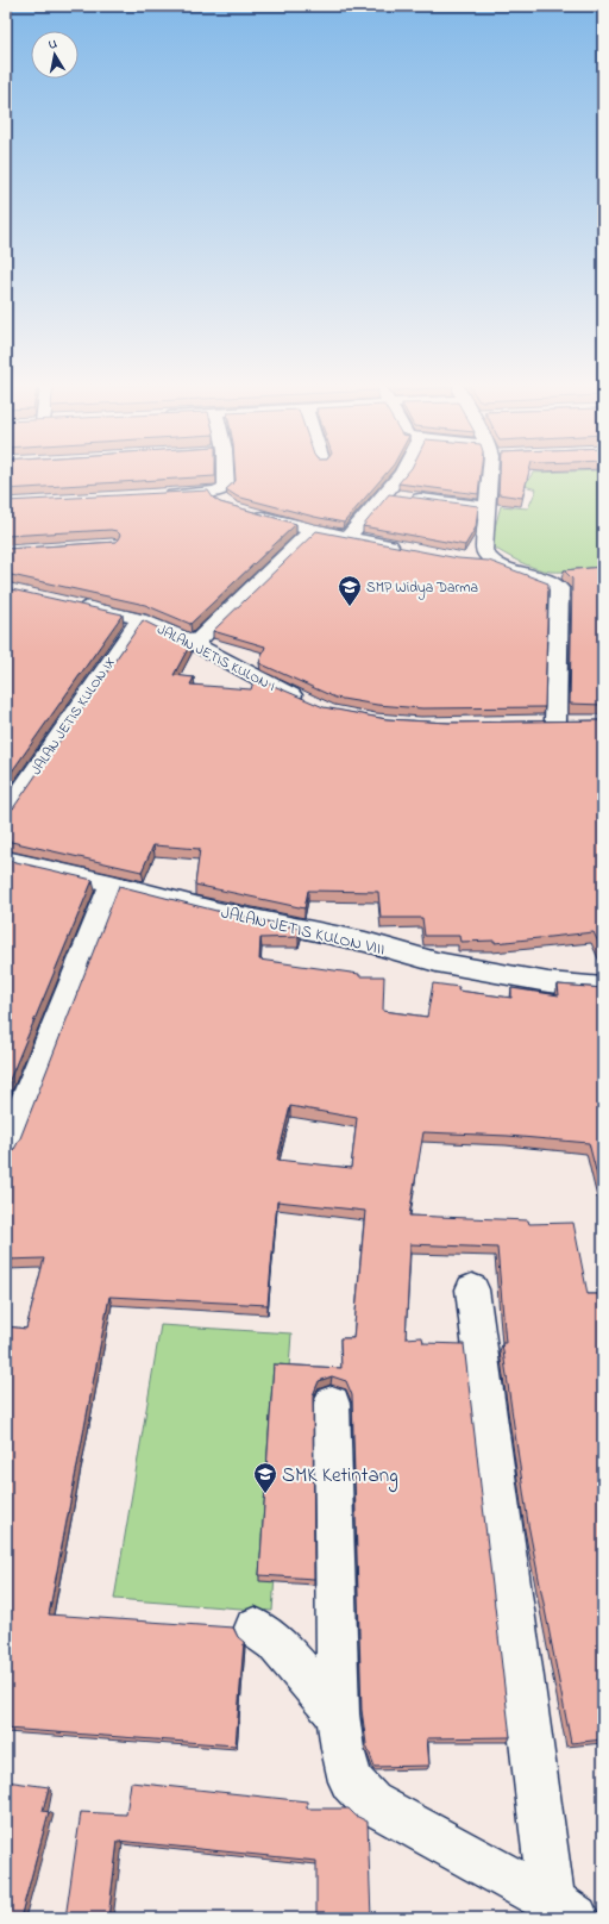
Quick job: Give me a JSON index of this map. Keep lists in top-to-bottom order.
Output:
{
  "streets": {
    "street": ["JALAN JETIS KULON I", "JALAN JETIS KULON IX", "JALAN JETIS KULON VIII"]
  },
  "crossings": [
    ["JALAN JETIS KULON I", "JALAN JETIS KULON IX"]
  ],
  "places": {
    "school or university": ["SMP Widya Darma", "SMK Ketintang"]
  },
  "north": "top"
}
